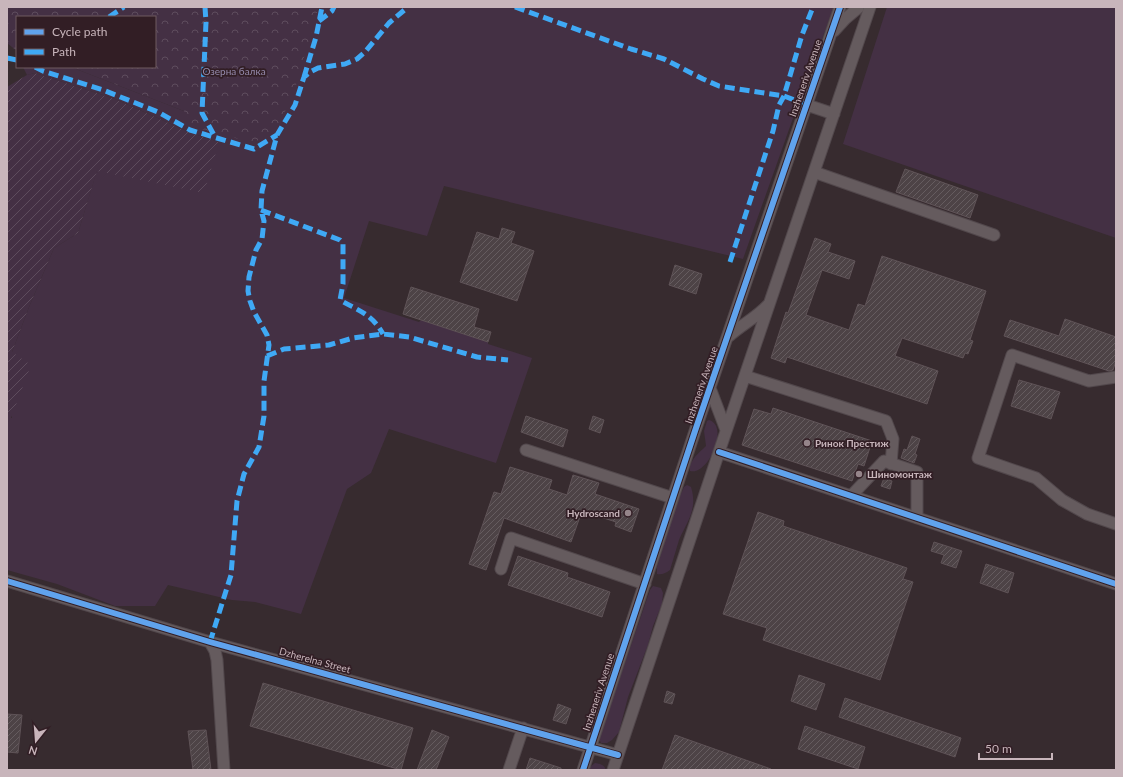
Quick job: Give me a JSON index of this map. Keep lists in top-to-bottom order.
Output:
{
  "streets": {
    "street": ["Inzheneriv Avenue", "Dzherelna Street"]
  },
  "crossings": [
    ["Inzheneriv Avenue", "Dzherelna Street"]
  ],
  "parks": ["Озерна балка"],
  "places": ["Ринок Престиж", "Шиномонтаж", "Hydroscand"],
  "legend": ["Cycle path", "Path"],
  "scale_bar": "50 m",
  "north": "bottom"
}
